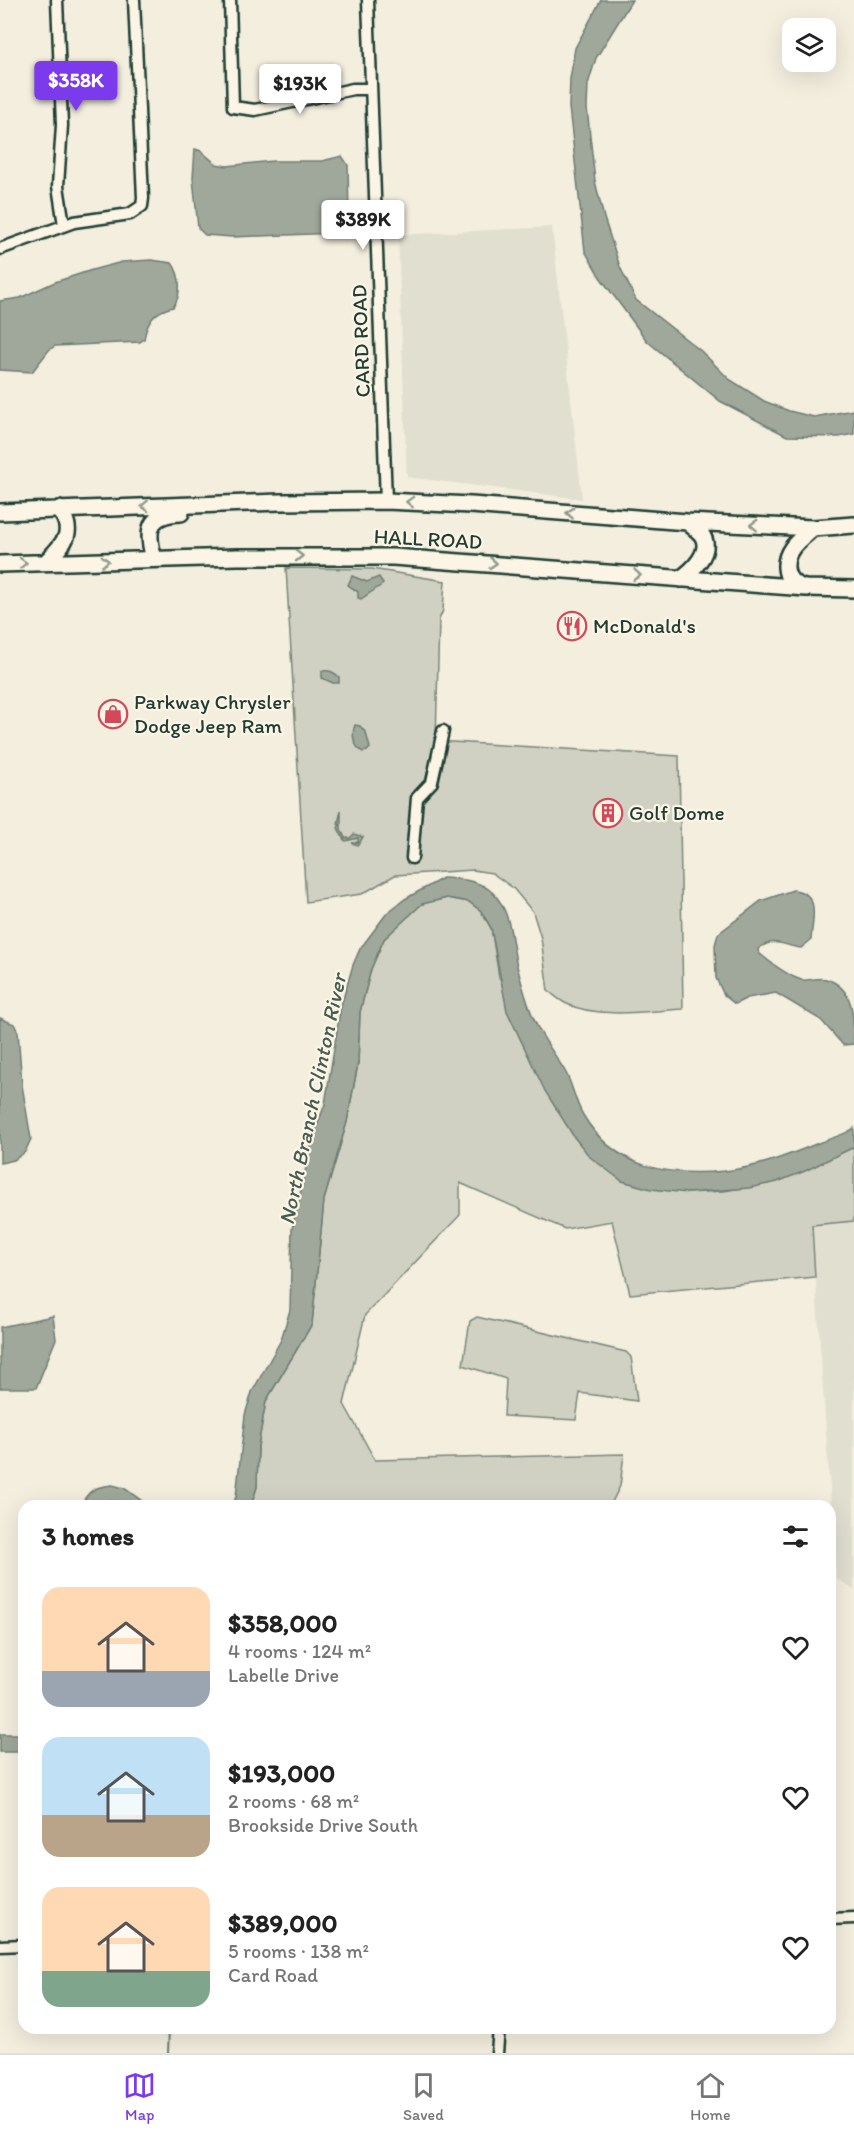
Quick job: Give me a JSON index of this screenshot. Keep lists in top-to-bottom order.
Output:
{
  "streets": {
    "highway": ["HALL ROAD"],
    "street": ["CARD ROAD"]
  },
  "crossings": [
    ["CARD ROAD", "HALL ROAD"]
  ],
  "water": ["North Branch Clinton River"],
  "places": {
    "restaurant": ["McDonald's"],
    "shop": ["Parkway Chrysler Dodge Jeep Ram"],
    "building": ["Golf Dome"]
  },
  "page": {
    "price": ["$358K", "$193K", "$389K"],
    "heading": "3 homes",
    "list": [
      {
        "name": "$358,000",
        "note": "4 rooms · 124 m² · Labelle Drive"
      },
      {
        "name": "$193,000",
        "note": "2 rooms · 68 m² · Brookside Drive South"
      },
      {
        "name": "$389,000",
        "note": "5 rooms · 138 m² · Card Road"
      }
    ],
    "tabs": ["Map", "Saved", "Home"]
  }
}
